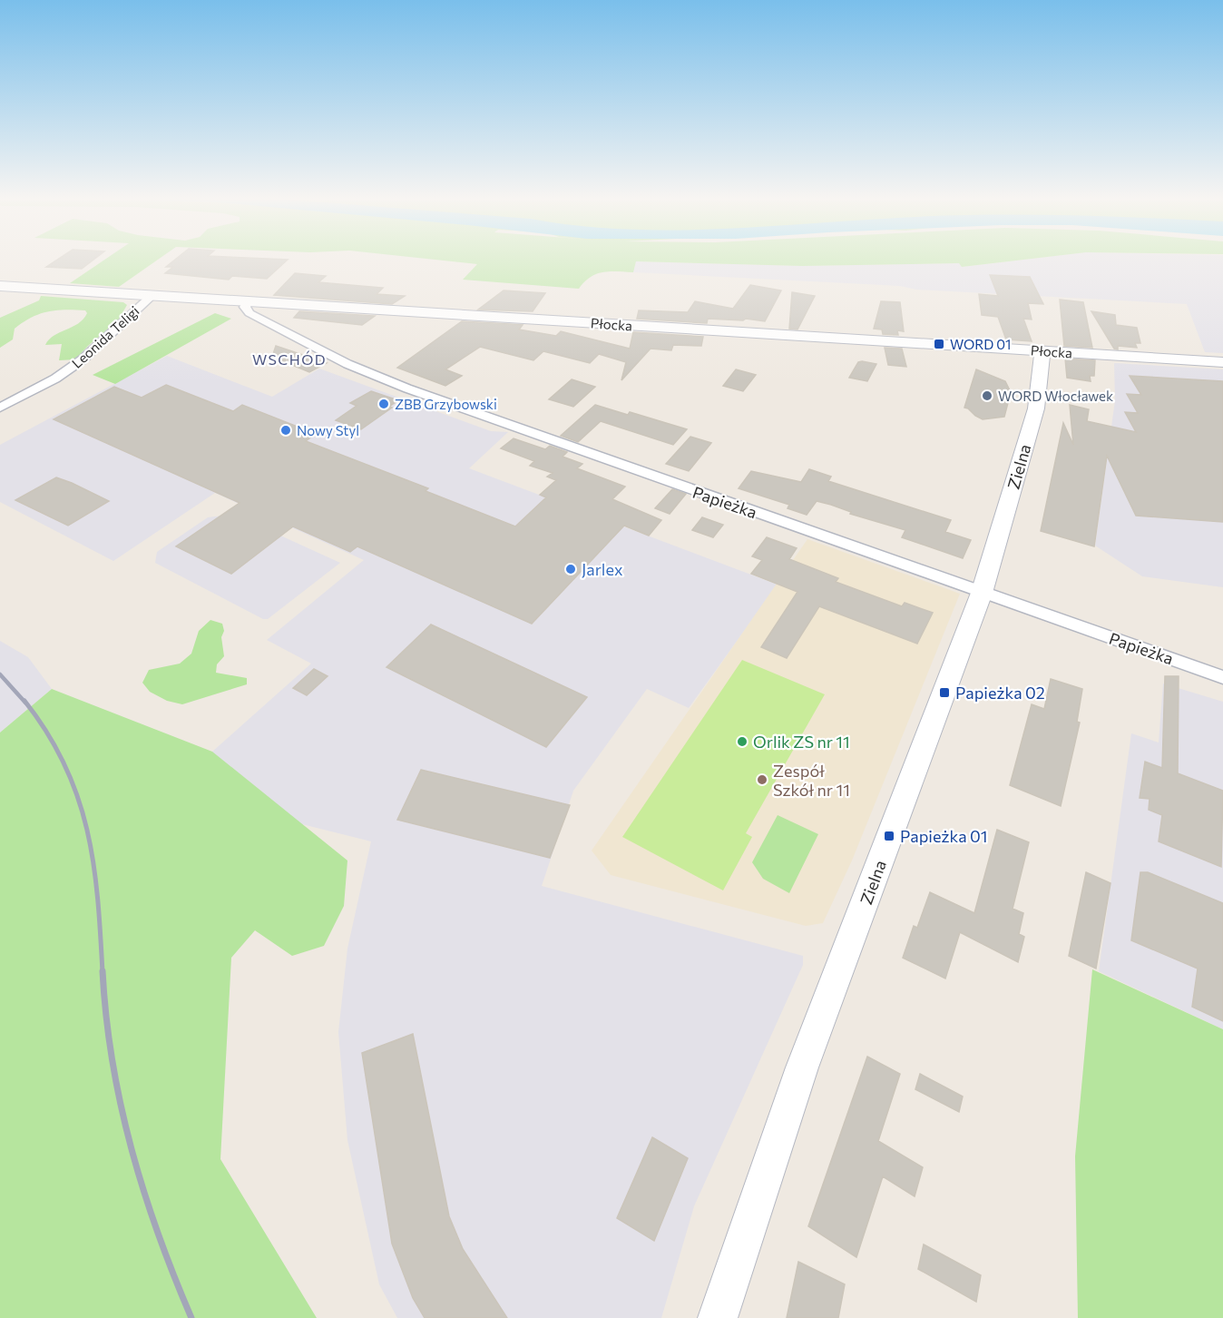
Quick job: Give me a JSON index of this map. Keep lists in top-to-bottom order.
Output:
{
  "streets": {
    "street": [
      "Płocka",
      "Leonida Teligi",
      "Zielna",
      "Papieżka"
    ]
  },
  "crossings": [
    ["Płocka", "Leonida Teligi"],
    ["Płocka", "Zielna"],
    ["Płocka", "Papieżka"],
    ["Zielna", "Papieżka"]
  ],
  "districts": ["WSCHÓD"],
  "places": {
    "transit": ["WORD 01", "Papieżka 02", "Papieżka 01"],
    "other": [
      "WORD Włocławek",
      "ZBB Grzybowski",
      "Nowy Styl",
      "Jarlex",
      "Orlik ZS nr 11",
      "Zespół Szkół nr 11"
    ]
  }
}
